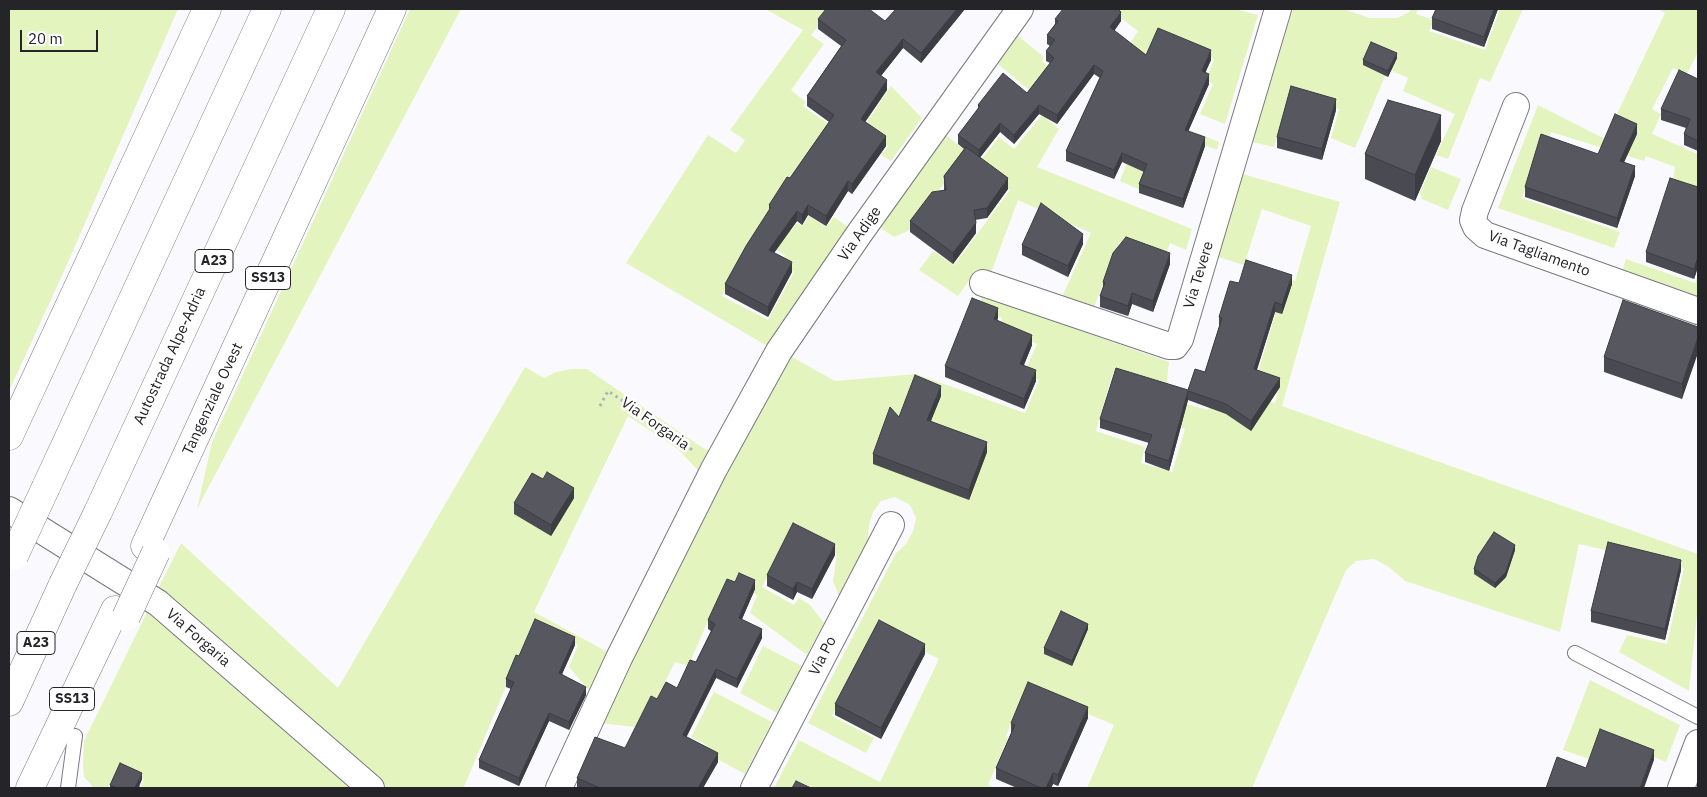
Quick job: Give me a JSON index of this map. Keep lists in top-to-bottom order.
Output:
{
  "streets": {
    "highway": [
      "A23",
      "SS13",
      "Autostrada Alpe-Adria",
      "Tangenziale Ovest"
    ],
    "street": [
      "Via Adige",
      "Via Tagliamento",
      "Via Tevere",
      "Via Forgaria",
      "Via Po"
    ]
  },
  "crossings": [
    ["Via Adige", "Via Forgaria"]
  ],
  "scale_bar": "20 m"
}
